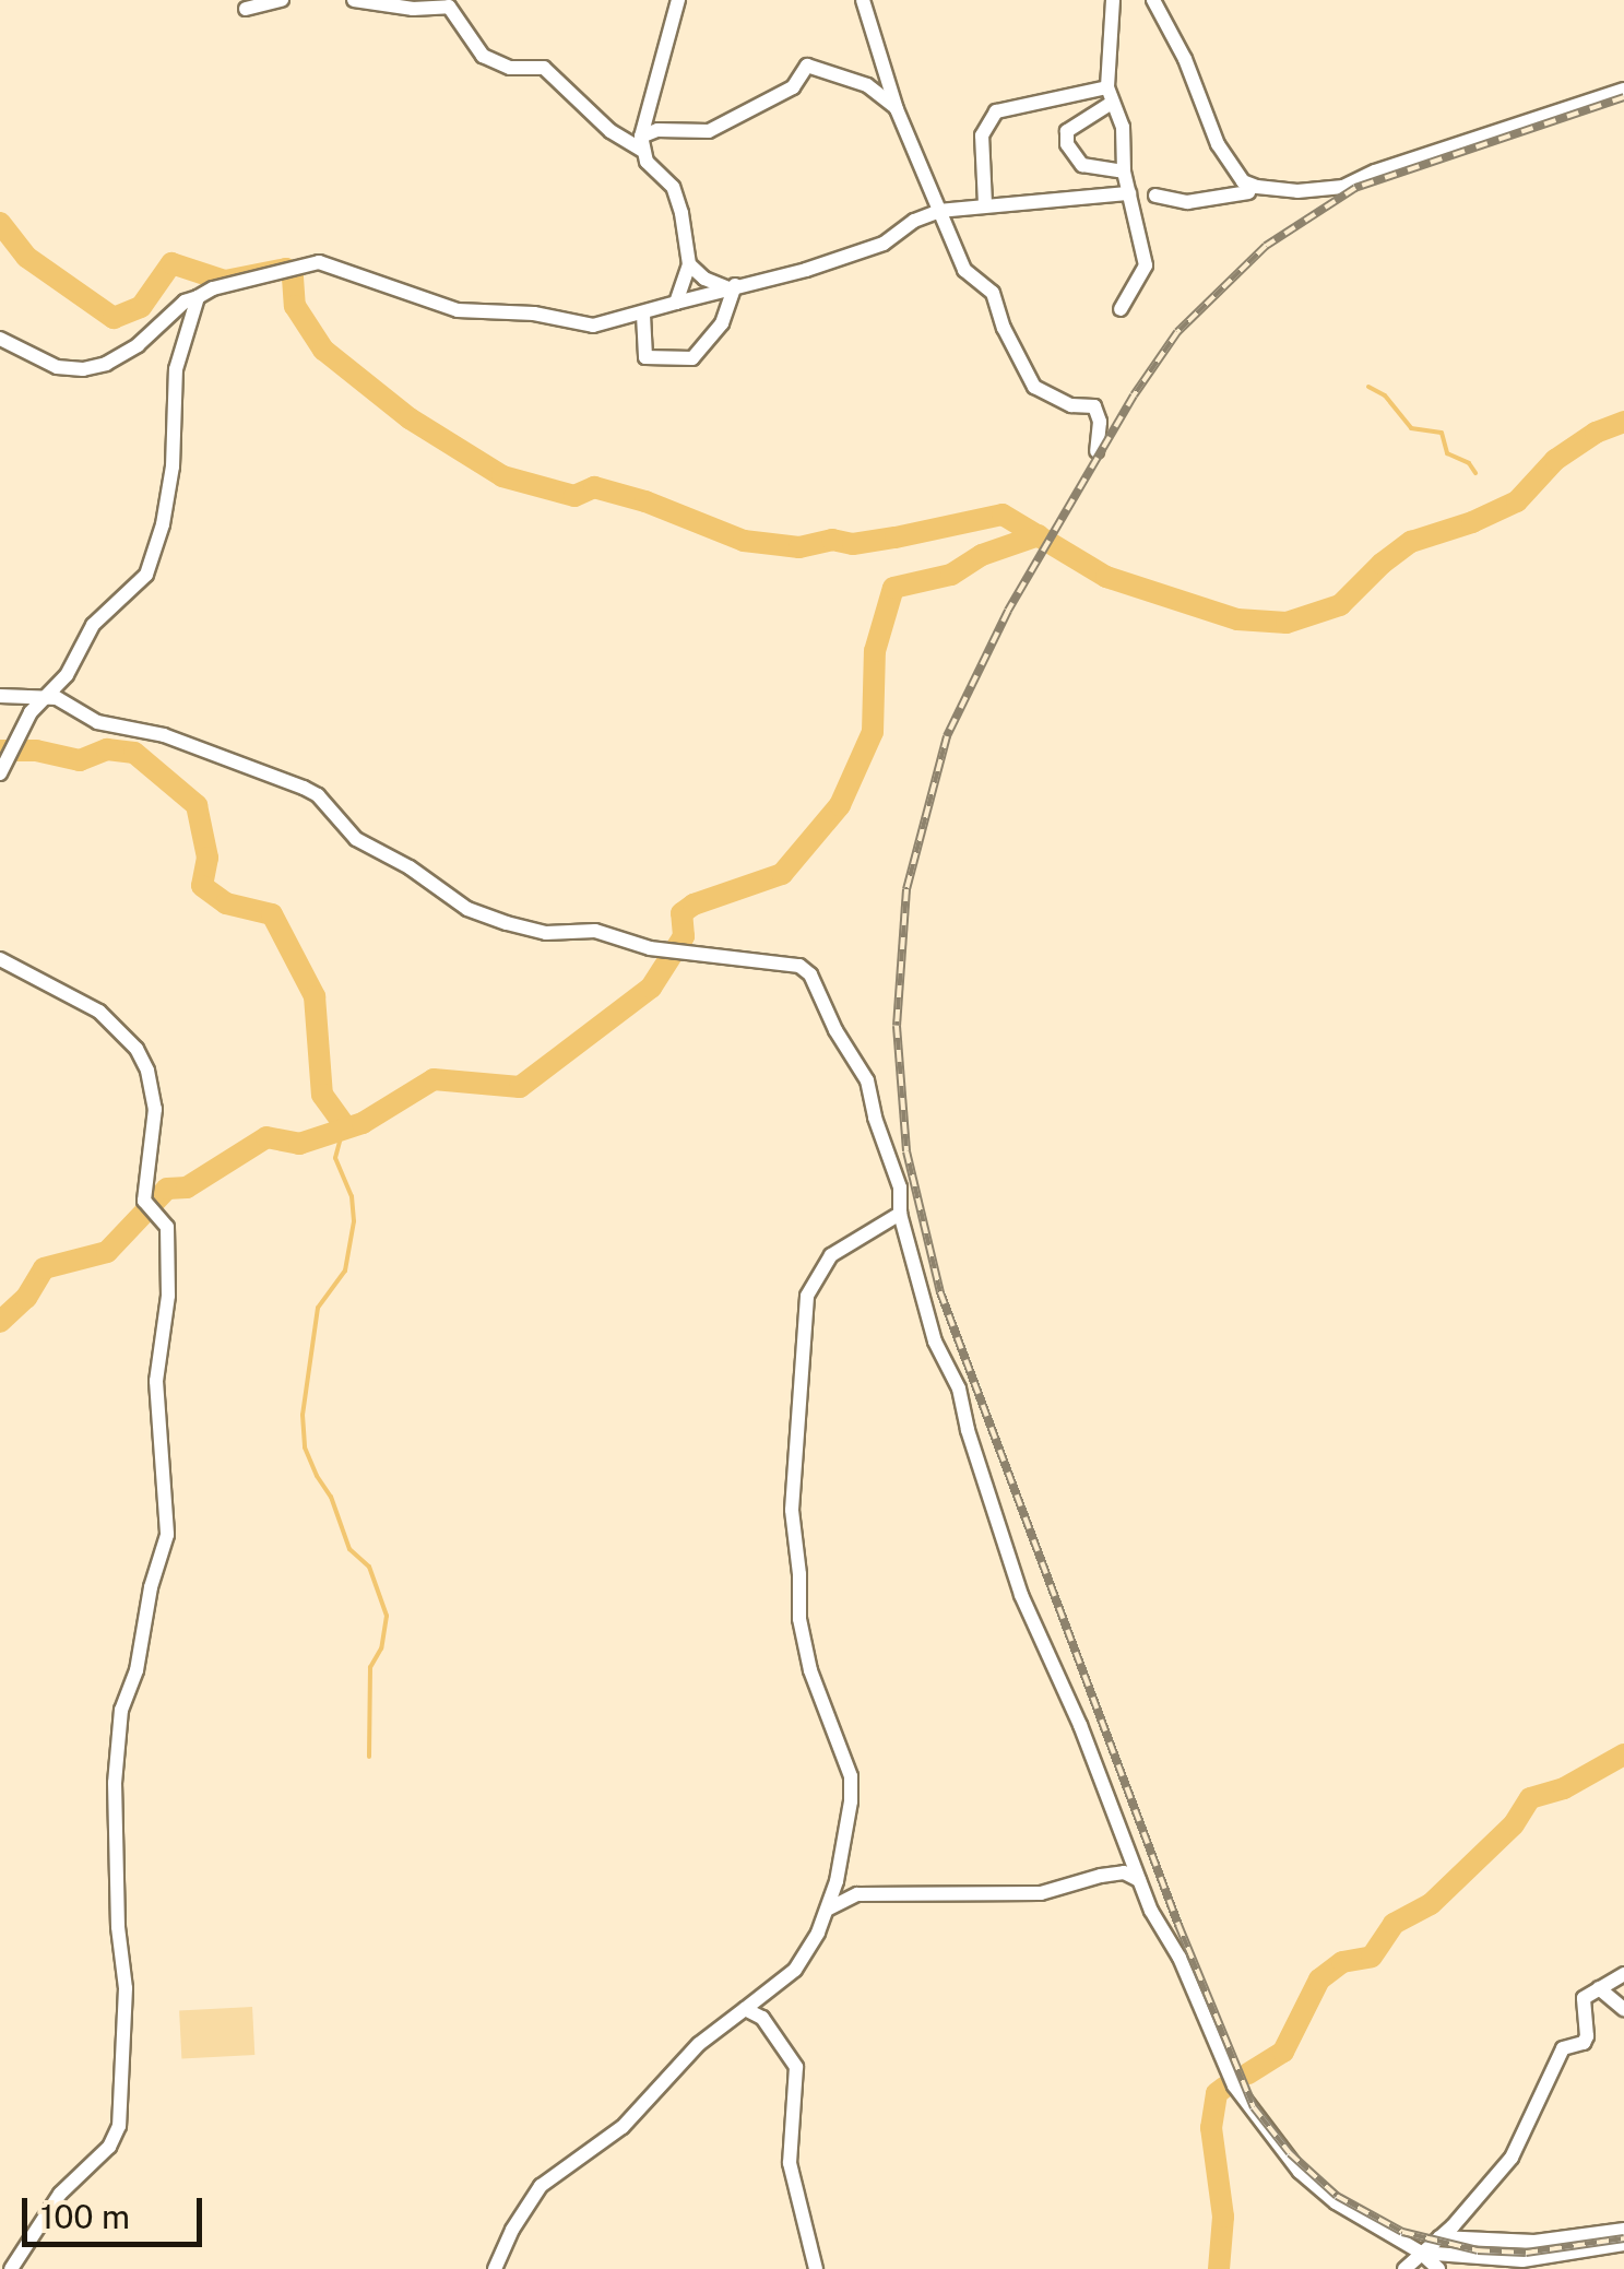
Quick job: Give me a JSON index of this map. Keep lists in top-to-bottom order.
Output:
{
  "scale_bar": "100 m"
}
